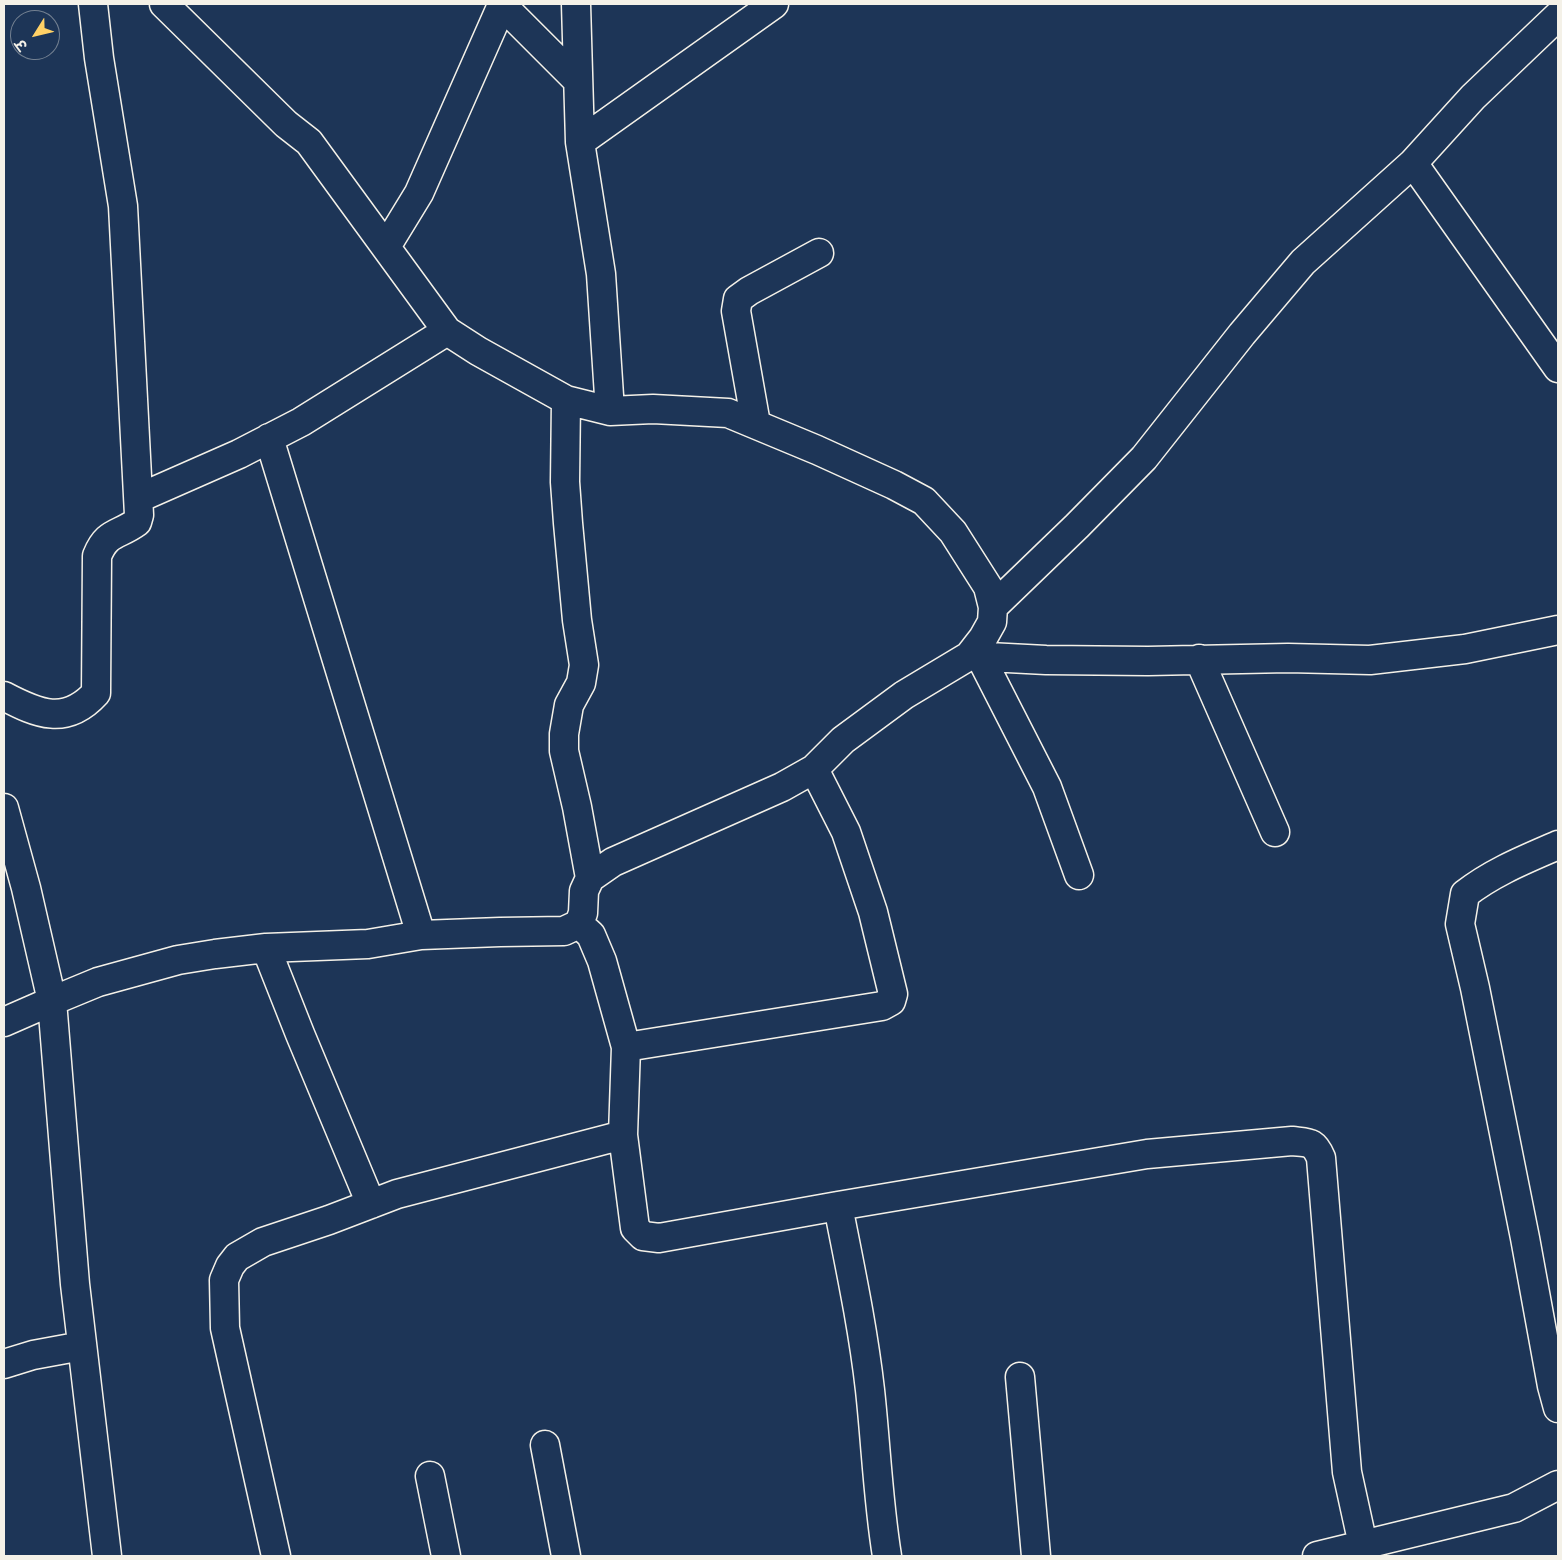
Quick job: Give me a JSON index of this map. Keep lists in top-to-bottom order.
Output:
{
  "north": "bottom left"
}
